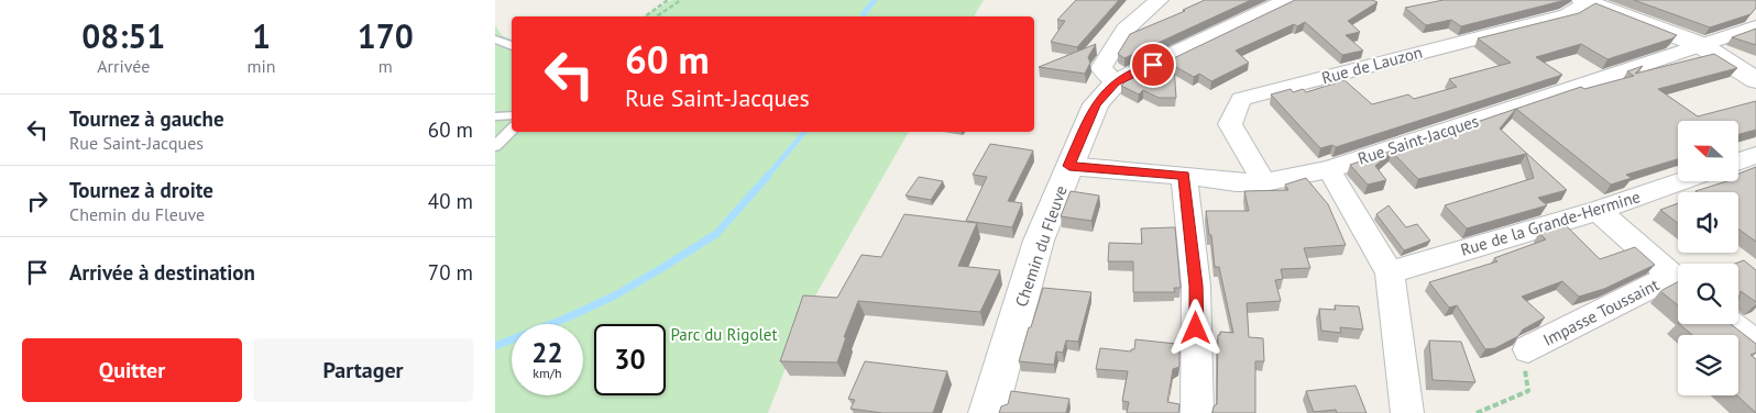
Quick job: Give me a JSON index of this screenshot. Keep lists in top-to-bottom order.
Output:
{
  "streets": {
    "street": [
      "Rue de Lauzon",
      "Rue Saint-Jacques",
      "Rue de la Grande-Hermine",
      "Chemin du Fleuve",
      "Impasse Toussaint"
    ]
  },
  "crossings": [
    ["Rue de Lauzon", "Rue Saint-Jacques"],
    ["Rue Saint-Jacques", "Chemin du Fleuve"]
  ],
  "parks": ["Parc du Rigolet"],
  "north": "left",
  "page": {
    "eta": [
      "08:51",
      "Arrivée",
      "1",
      "min",
      "170",
      "m"
    ],
    "turn": ["60 m", "Rue Saint-Jacques"],
    "list": [
      {
        "name": "Tournez à gauche",
        "note": "Rue Saint-Jacques",
        "value": "60 m"
      },
      {
        "name": "Tournez à droite",
        "note": "Chemin du Fleuve",
        "value": "40 m"
      },
      {
        "name": "Arrivée à destination",
        "value": "70 m"
      }
    ],
    "speed": "22 km/h",
    "limit": "30",
    "buttons": ["Quitter", "Partager"]
  }
}
